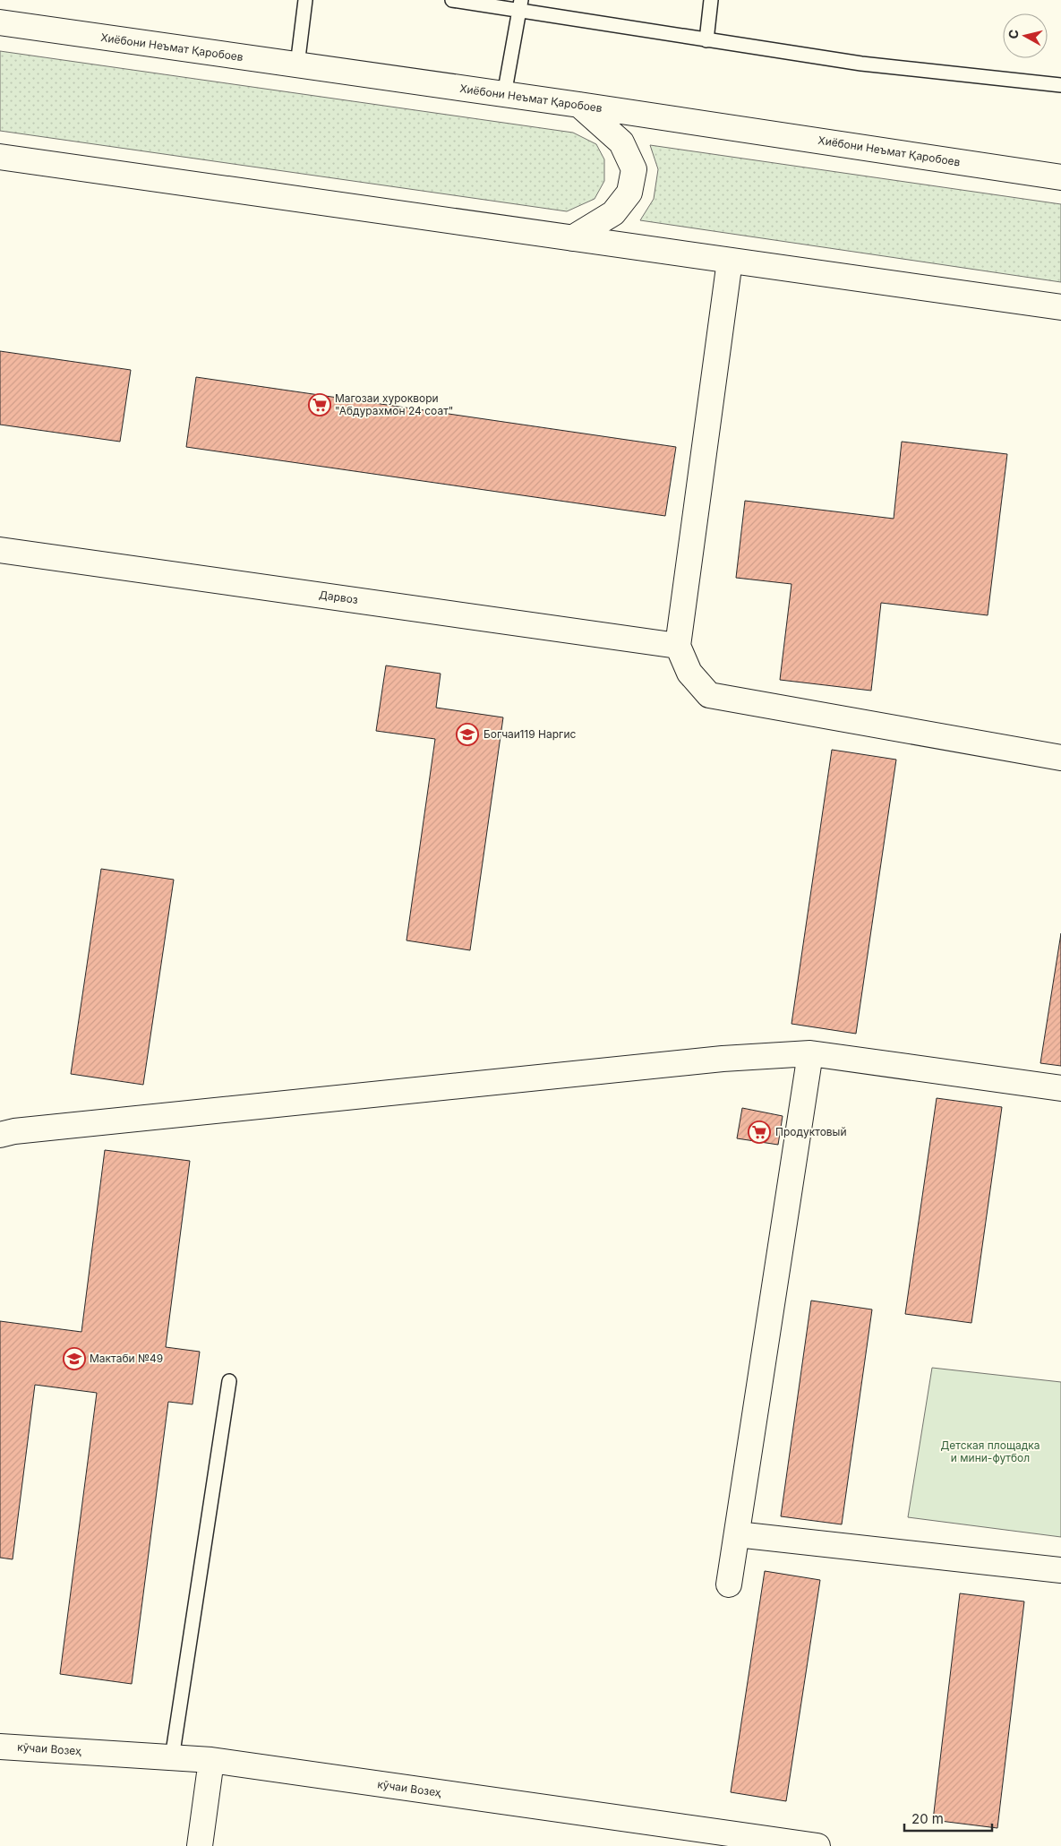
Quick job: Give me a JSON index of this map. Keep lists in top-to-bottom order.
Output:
{
  "streets": {
    "main road": ["Хиёбони Неъмат Қаробоев", "Дарвоз", "кӯчаи Возеҳ"]
  },
  "parks": ["Детская площадка и мини-футбол"],
  "places": {
    "supermarket": ["Магозаи хуроквори \"Абдурахмон 24 соат\"", "Продуктовый"],
    "school or university": ["Богчаи119 Наргис", "Мактаби №49"]
  },
  "scale_bar": "20 m",
  "north": "left"
}
